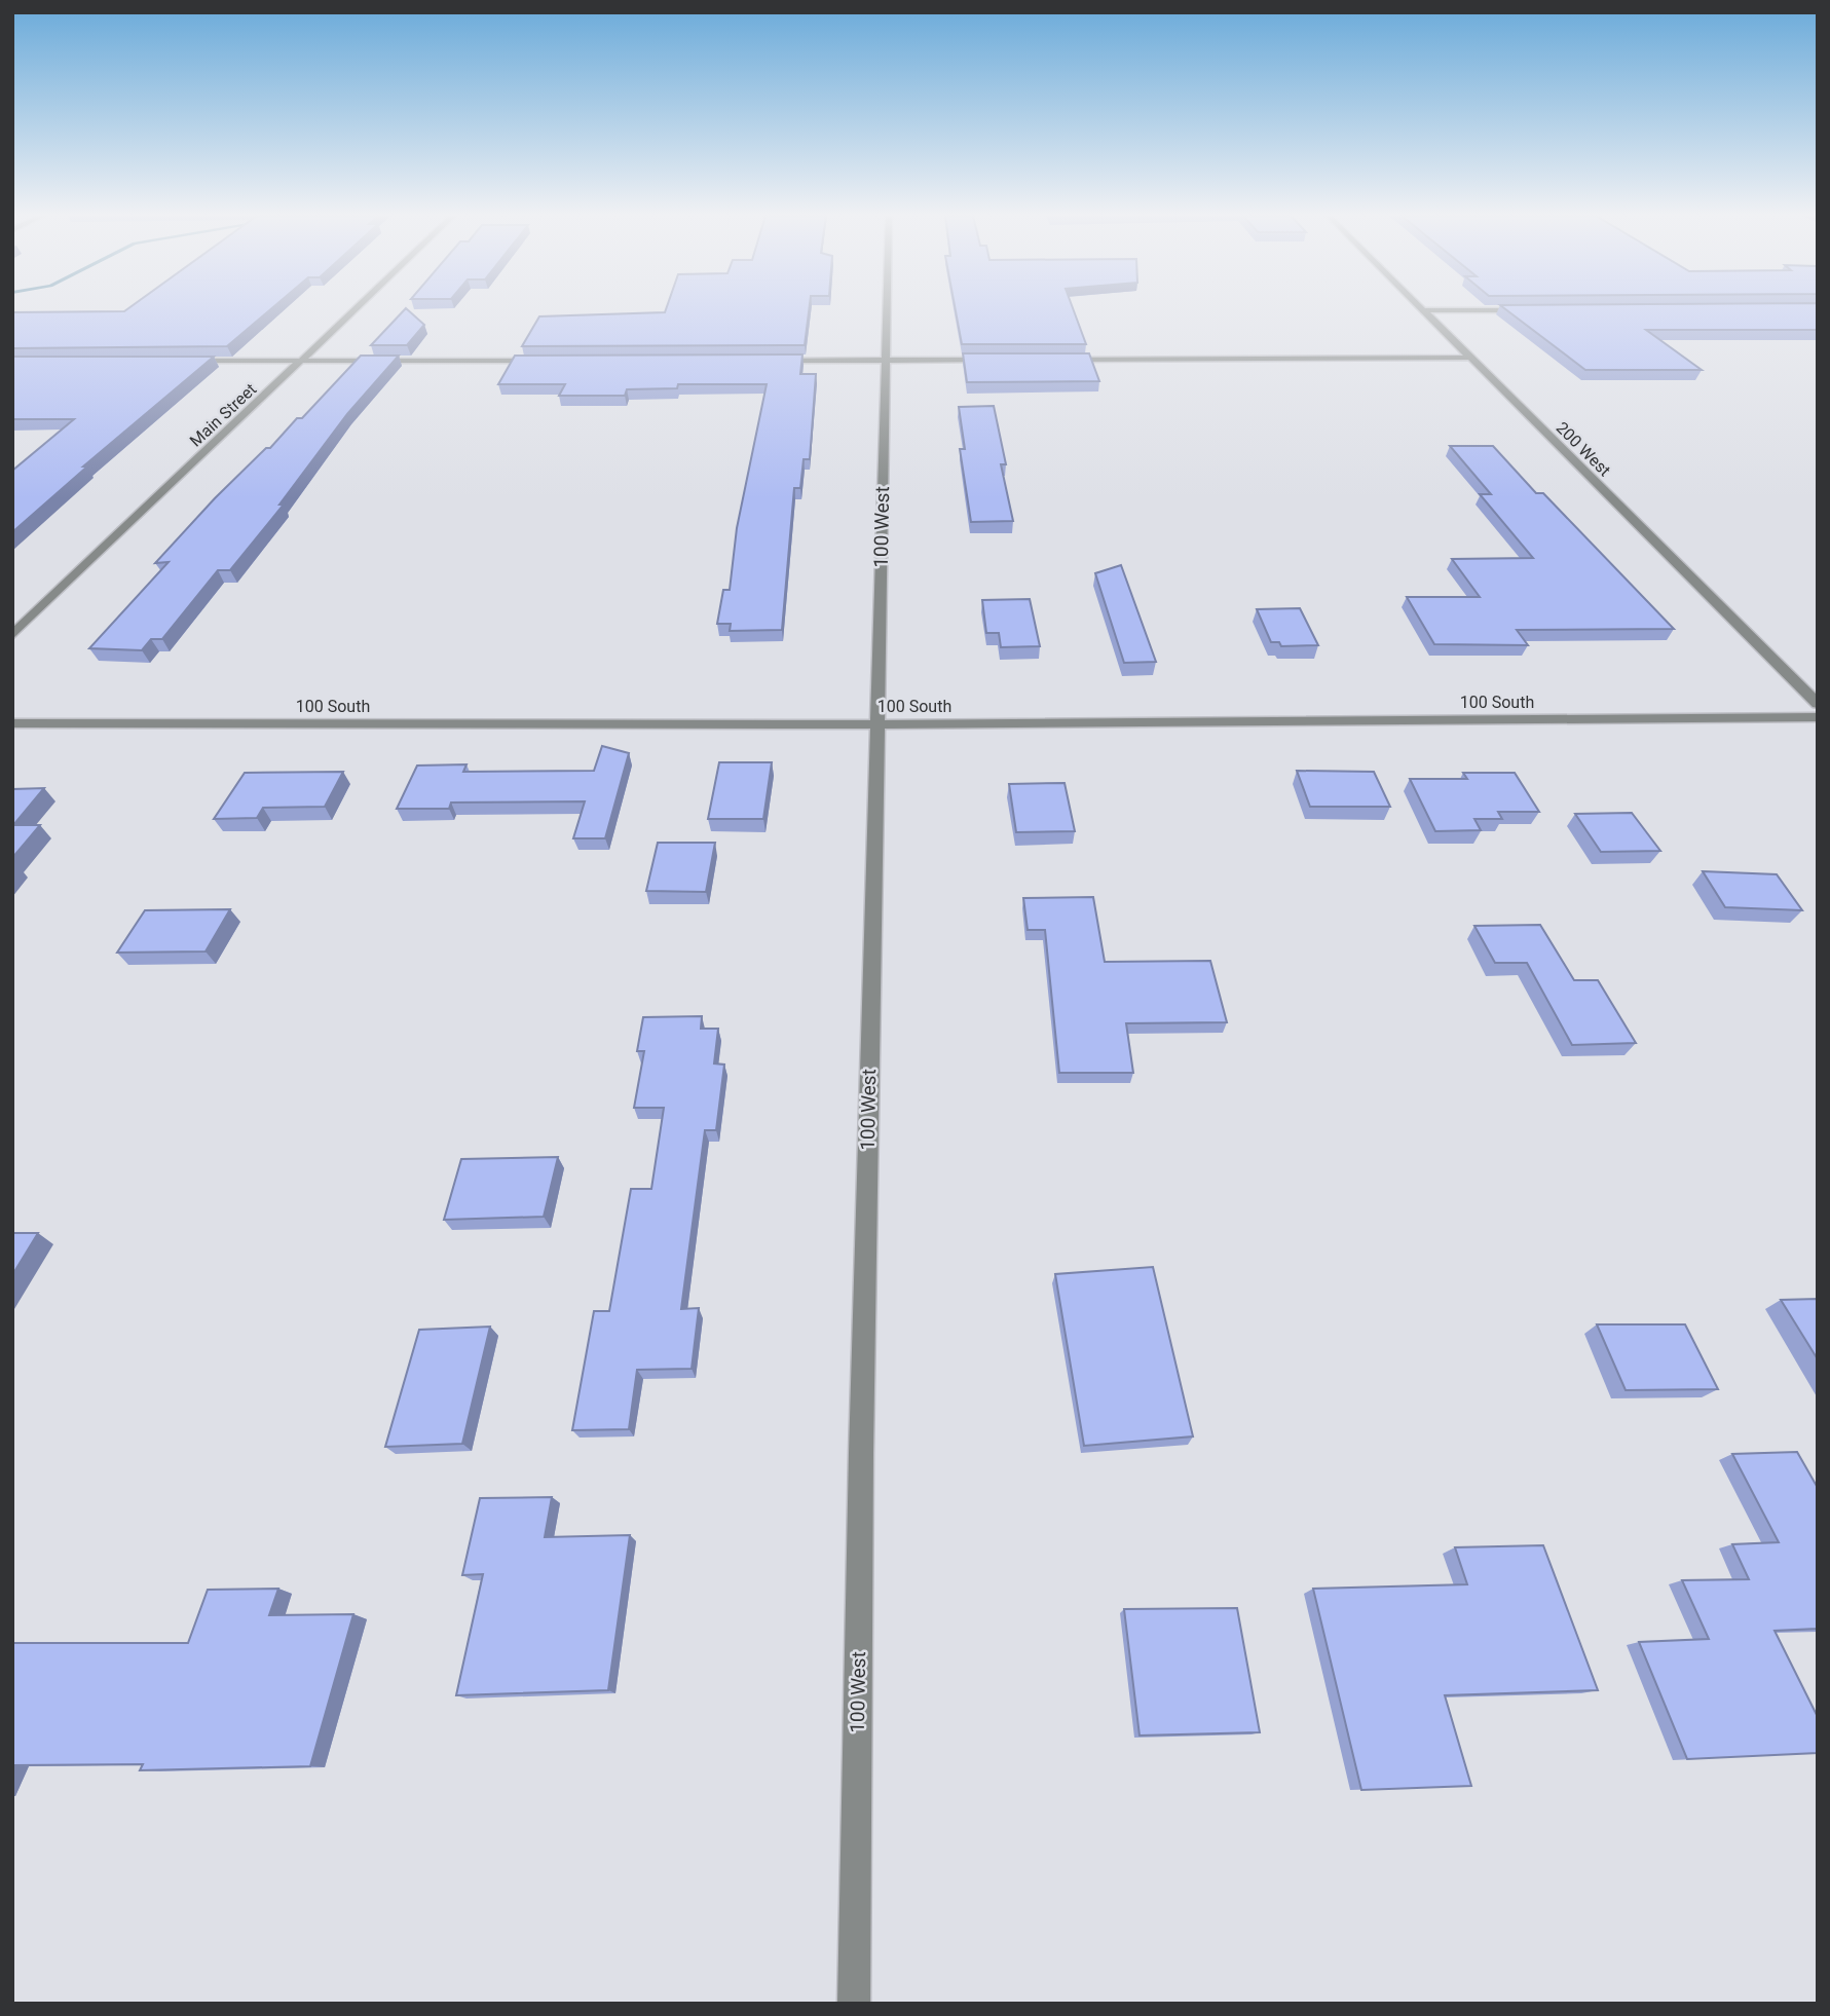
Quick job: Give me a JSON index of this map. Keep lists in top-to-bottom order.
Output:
{
  "streets": {
    "street": [
      "Main Street",
      "200 West",
      "100 West",
      "100 South"
    ]
  },
  "crossings": [
    ["100 West", "100 South"]
  ]
}
